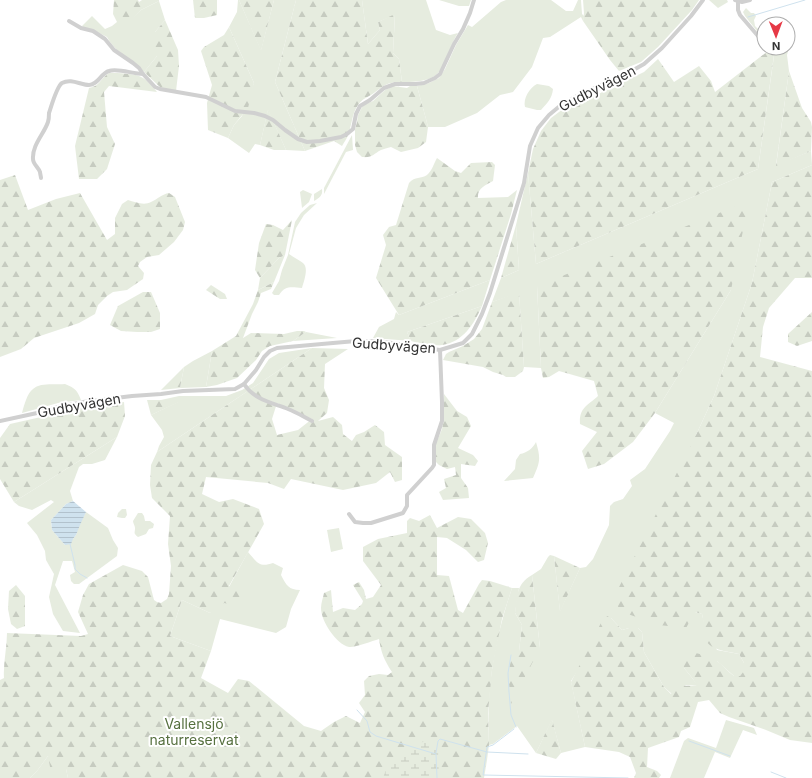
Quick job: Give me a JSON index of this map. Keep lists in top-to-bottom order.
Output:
{
  "streets": {
    "street": ["Gudbyvägen"]
  },
  "parks": ["Vallensjö naturreservat"],
  "north": "bottom"
}
